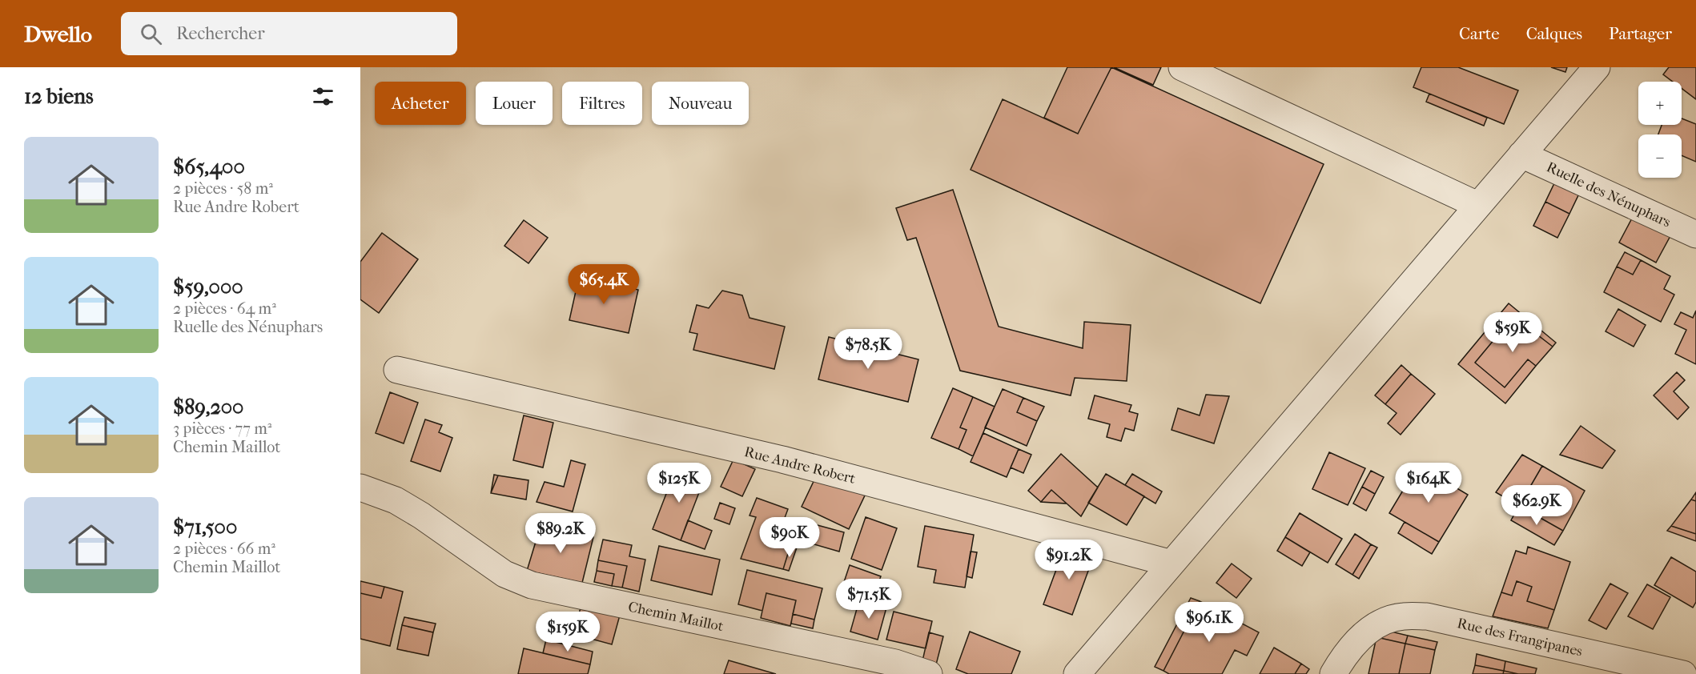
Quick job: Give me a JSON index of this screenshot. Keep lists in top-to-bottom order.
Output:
{
  "streets": {
    "street": [
      "Ruelle des Nénuphars",
      "Rue Andre Robert",
      "Chemin Maillot",
      "Rue des Frangipanes"
    ]
  },
  "page": {
    "header": "Dwello",
    "search": "Rechercher",
    "nav": ["Carte", "Calques", "Partager"],
    "heading": "12 biens",
    "map_buttons": ["+", "−"],
    "chip": [
      "Acheter",
      "Louer",
      "Filtres",
      "Nouveau"
    ],
    "list": [
      {
        "name": "$65,400",
        "note": "2 pièces · 58 m² · Rue Andre Robert"
      },
      {
        "name": "$59,000",
        "note": "2 pièces · 64 m² · Ruelle des Nénuphars"
      },
      {
        "name": "$89,200",
        "note": "3 pièces · 77 m² · Chemin Maillot"
      },
      {
        "name": "$71,500",
        "note": "2 pièces · 66 m² · Chemin Maillot"
      }
    ],
    "price": [
      "$65.4K",
      "$59K",
      "$78.5K",
      "$125K",
      "$164K",
      "$62.9K",
      "$89.2K",
      "$90K",
      "$91.2K",
      "$71.5K",
      "$96.1K",
      "$159K"
    ]
  }
}
